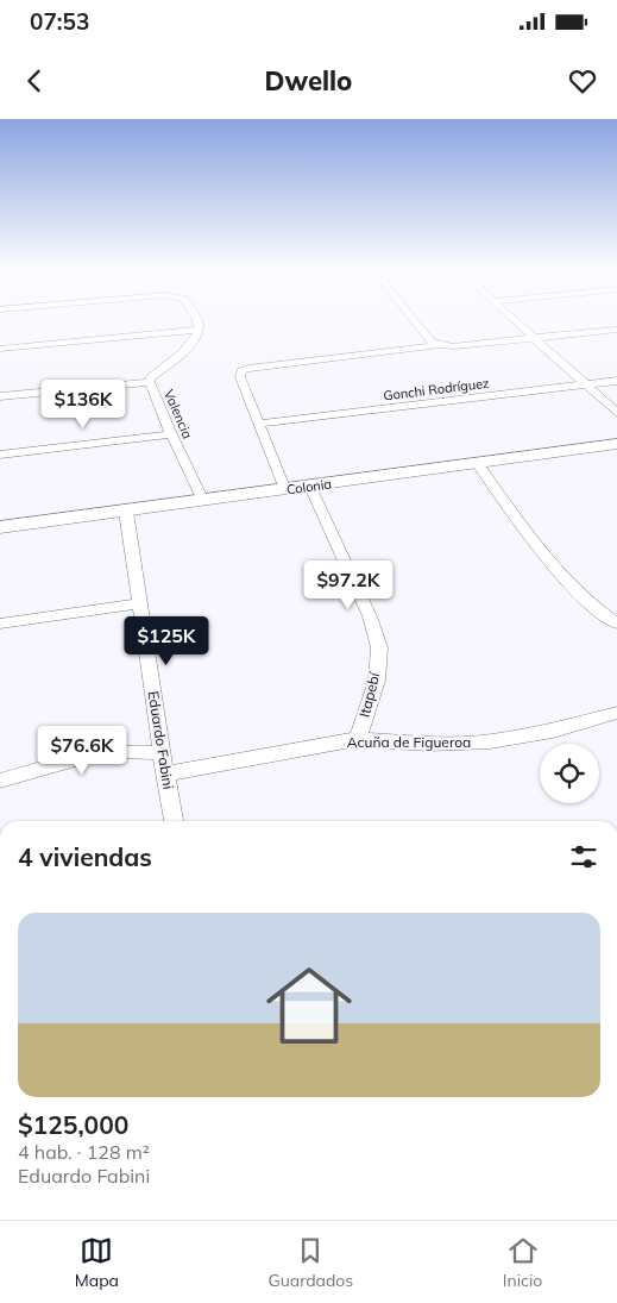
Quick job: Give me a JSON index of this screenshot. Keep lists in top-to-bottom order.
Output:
{
  "streets": {
    "street": [
      "Gonchi Rodríguez",
      "Valencia",
      "Colonia",
      "Itapebí",
      "Eduardo Fabini",
      "Acuña de Figueroa"
    ]
  },
  "crossings": [
    ["Valencia", "Colonia"],
    ["Colonia", "Itapebí"],
    ["Colonia", "Eduardo Fabini"],
    ["Itapebí", "Acuña de Figueroa"],
    ["Eduardo Fabini", "Acuña de Figueroa"]
  ],
  "page": {
    "status": "07:53",
    "header": "Dwello",
    "price": [
      "$136K",
      "$97.2K",
      "$125K",
      "$76.6K"
    ],
    "heading": "4 viviendas",
    "list": [
      {
        "name": "$125,000",
        "note": "4 hab. · 128 m² · Eduardo Fabini"
      }
    ],
    "tabs": ["Mapa", "Guardados", "Inicio"]
  }
}
